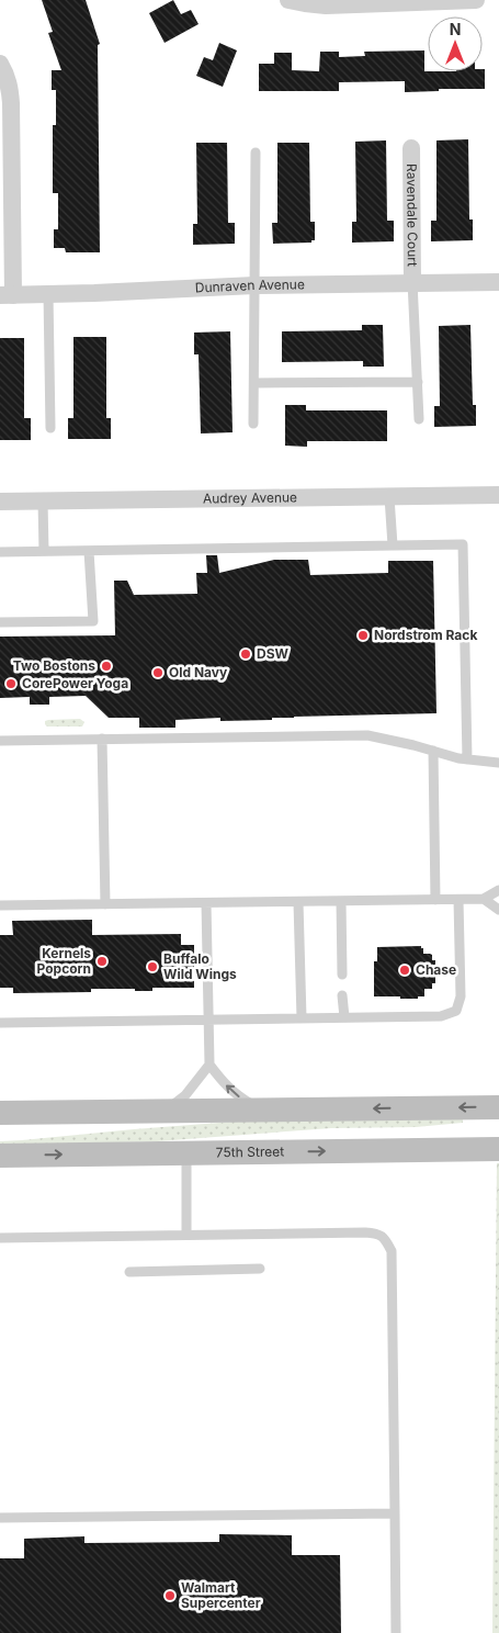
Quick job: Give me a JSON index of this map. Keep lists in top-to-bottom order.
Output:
{
  "streets": {
    "main road": ["75th Street"],
    "street": ["Ravendale Court", "Dunraven Avenue", "Audrey Avenue"]
  },
  "crossings": [
    ["Ravendale Court", "Dunraven Avenue"]
  ],
  "places": [
    "Nordstrom Rack",
    "DSW",
    "Two Bostons",
    "Old Navy",
    "CorePower Yoga",
    "Kernels Popcorn",
    "Buffalo Wild Wings",
    "Chase",
    "Walmart Supercenter"
  ],
  "north": "top"
}
